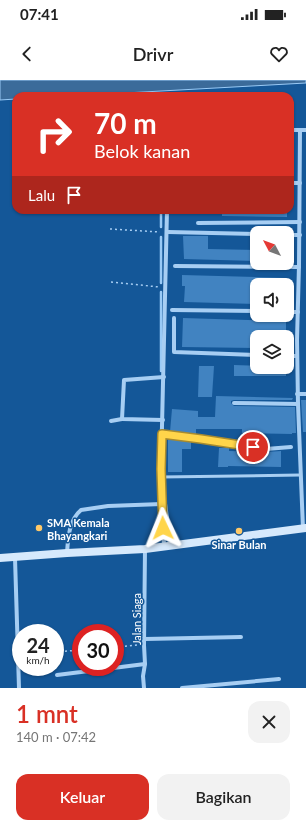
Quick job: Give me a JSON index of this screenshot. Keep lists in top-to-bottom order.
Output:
{
  "streets": {
    "street": ["Jalan Siaga"]
  },
  "places": ["SMA Kemala Bhayangkari", "Sinar Bulan"],
  "north": "top left",
  "page": {
    "status": "07:41",
    "header": "Drivr",
    "turn": ["70 m", "Belok kanan"],
    "then": "Lalu",
    "speed": "24 km/h",
    "limit": "30",
    "heading": ["1 mnt", "140 m · 07:42"],
    "buttons": ["Keluar", "Bagikan"]
  }
}
